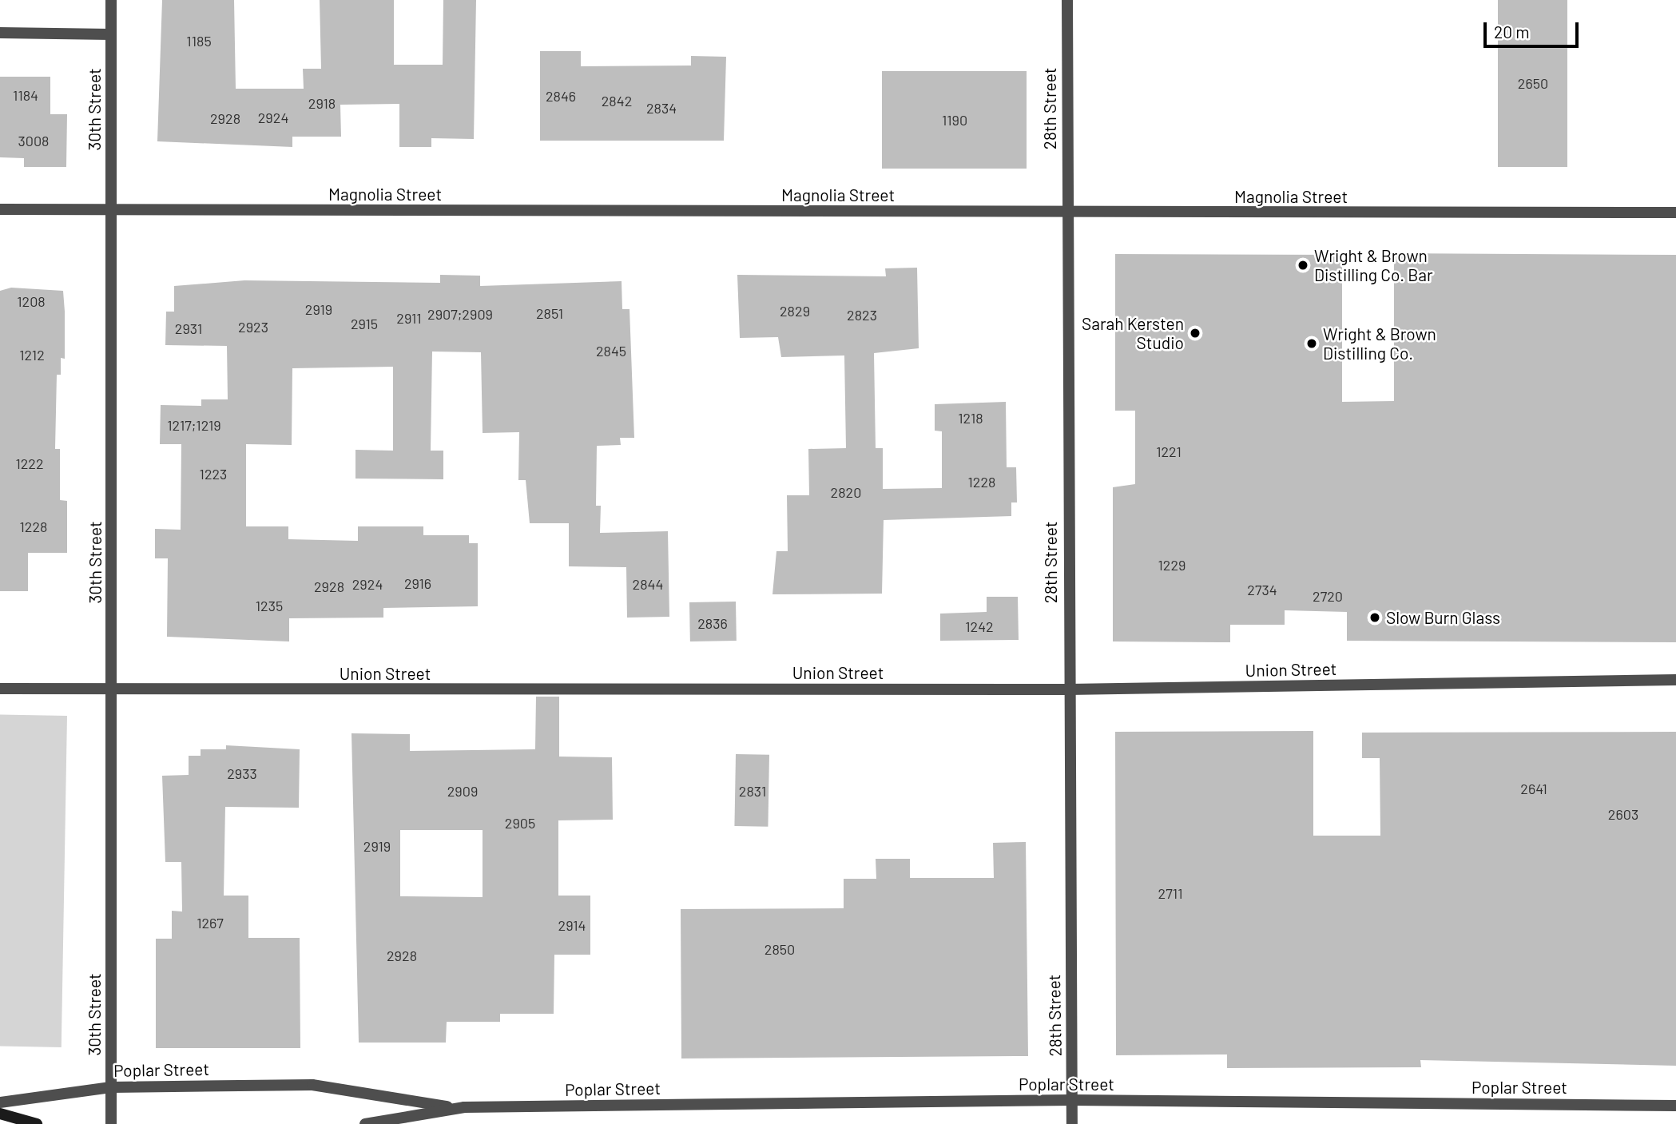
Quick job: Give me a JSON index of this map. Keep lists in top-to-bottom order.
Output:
{
  "streets": {
    "street": [
      "28th Street",
      "30th Street",
      "Magnolia Street",
      "Union Street",
      "Poplar Street"
    ]
  },
  "crossings": [
    ["28th Street", "Magnolia Street"],
    ["28th Street", "Union Street"],
    ["28th Street", "Poplar Street"],
    ["30th Street", "Magnolia Street"],
    ["30th Street", "Union Street"],
    ["30th Street", "Poplar Street"]
  ],
  "places": [
    "Wright & Brown Distilling Co. Bar",
    "Sarah Kersten Studio",
    "Wright & Brown Distilling Co.",
    "Slow Burn Glass"
  ],
  "house_numbers": [
    "1185",
    "2650",
    "1184",
    "2846",
    "2842",
    "2918",
    "2834",
    "2924",
    "2928",
    "1190",
    "3008",
    "1208",
    "2919",
    "2829",
    "2851",
    "2907;2909",
    "2823",
    "2911",
    "2915",
    "2923",
    "2931",
    "2845",
    "1212",
    "1218",
    "1217;1219",
    "1221",
    "1222",
    "1223",
    "1228",
    "2820",
    "1228",
    "1229",
    "2916",
    "2924",
    "2844",
    "2928",
    "2734",
    "2720",
    "1235",
    "2836",
    "1242",
    "2933",
    "2641",
    "2909",
    "2831",
    "2603",
    "2905",
    "2919",
    "2711",
    "1267",
    "2914",
    "2850",
    "2928"
  ],
  "scale_bar": "20 m"
}
